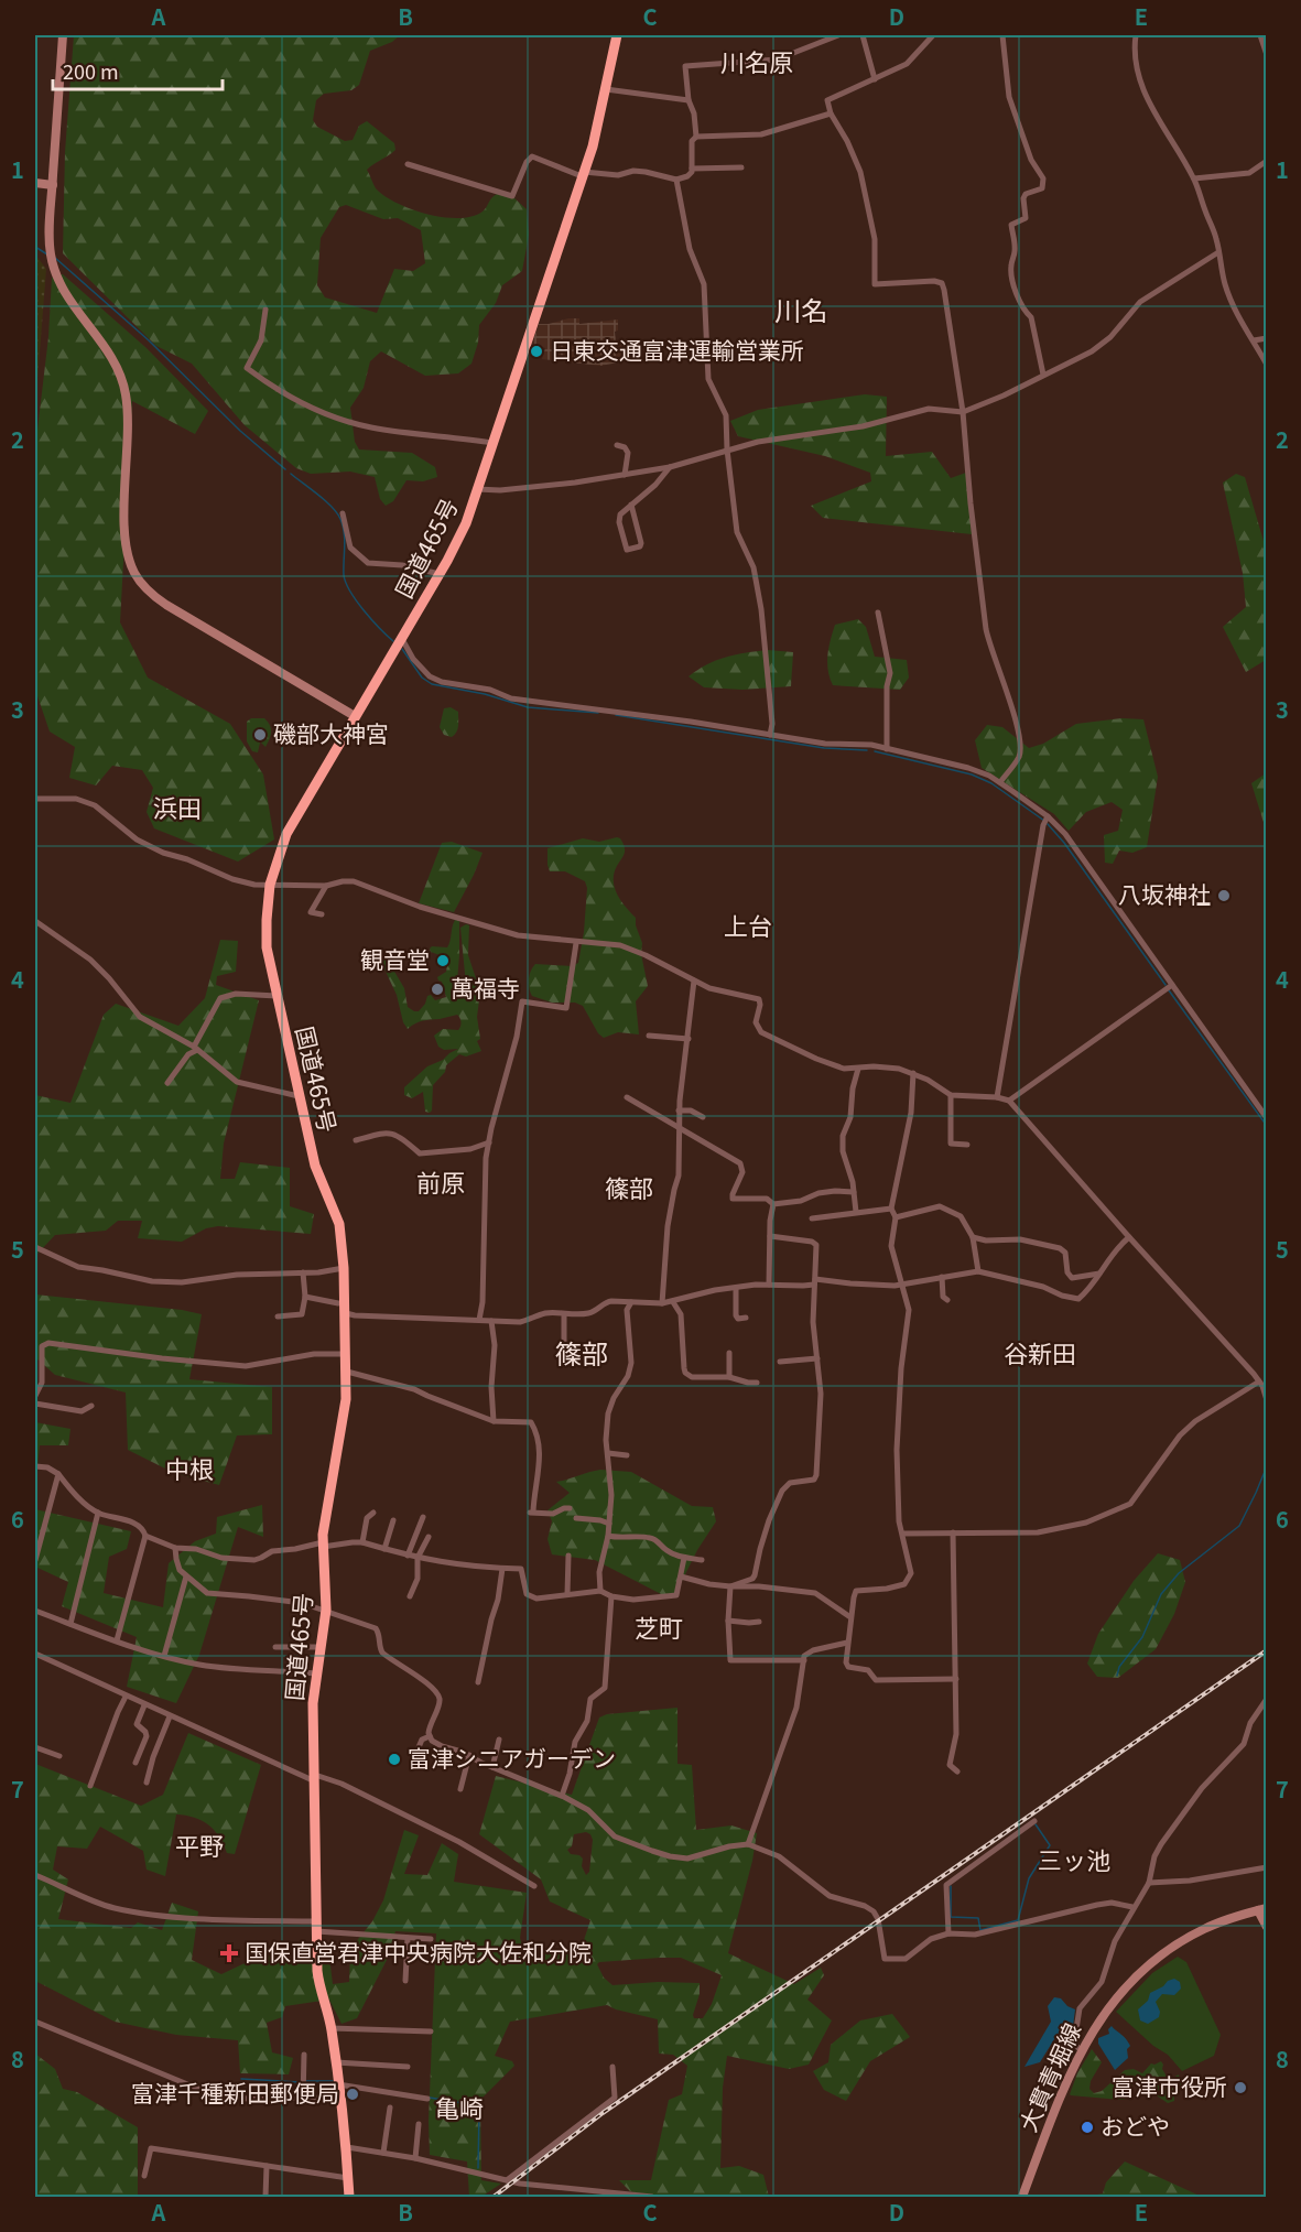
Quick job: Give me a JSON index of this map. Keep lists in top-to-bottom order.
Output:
{
  "streets": {
    "highway": ["国道465号"],
    "street": ["大貫青堀線"]
  },
  "districts": [
    "川名原",
    "川名",
    "浜田",
    "上台",
    "前原",
    "篠部",
    "谷新田",
    "篠部",
    "中根",
    "芝町",
    "平野",
    "三ッ池",
    "亀崎"
  ],
  "places": {
    "other": [
      "日東交通富津運輸営業所",
      "磯部大神宮",
      "八坂神社",
      "観音堂",
      "萬福寺",
      "富津シニアガーデン",
      "富津市役所",
      "富津千種新田郵便局",
      "おどや"
    ],
    "health": ["国保直営君津中央病院大佐和分院"]
  },
  "scale_bar": "200 m",
  "grid": {
    "columns": [
      "A",
      "B",
      "C",
      "D",
      "E"
    ],
    "rows": [
      "1",
      "2",
      "3",
      "4",
      "5",
      "6",
      "7",
      "8"
    ]
  }
}
